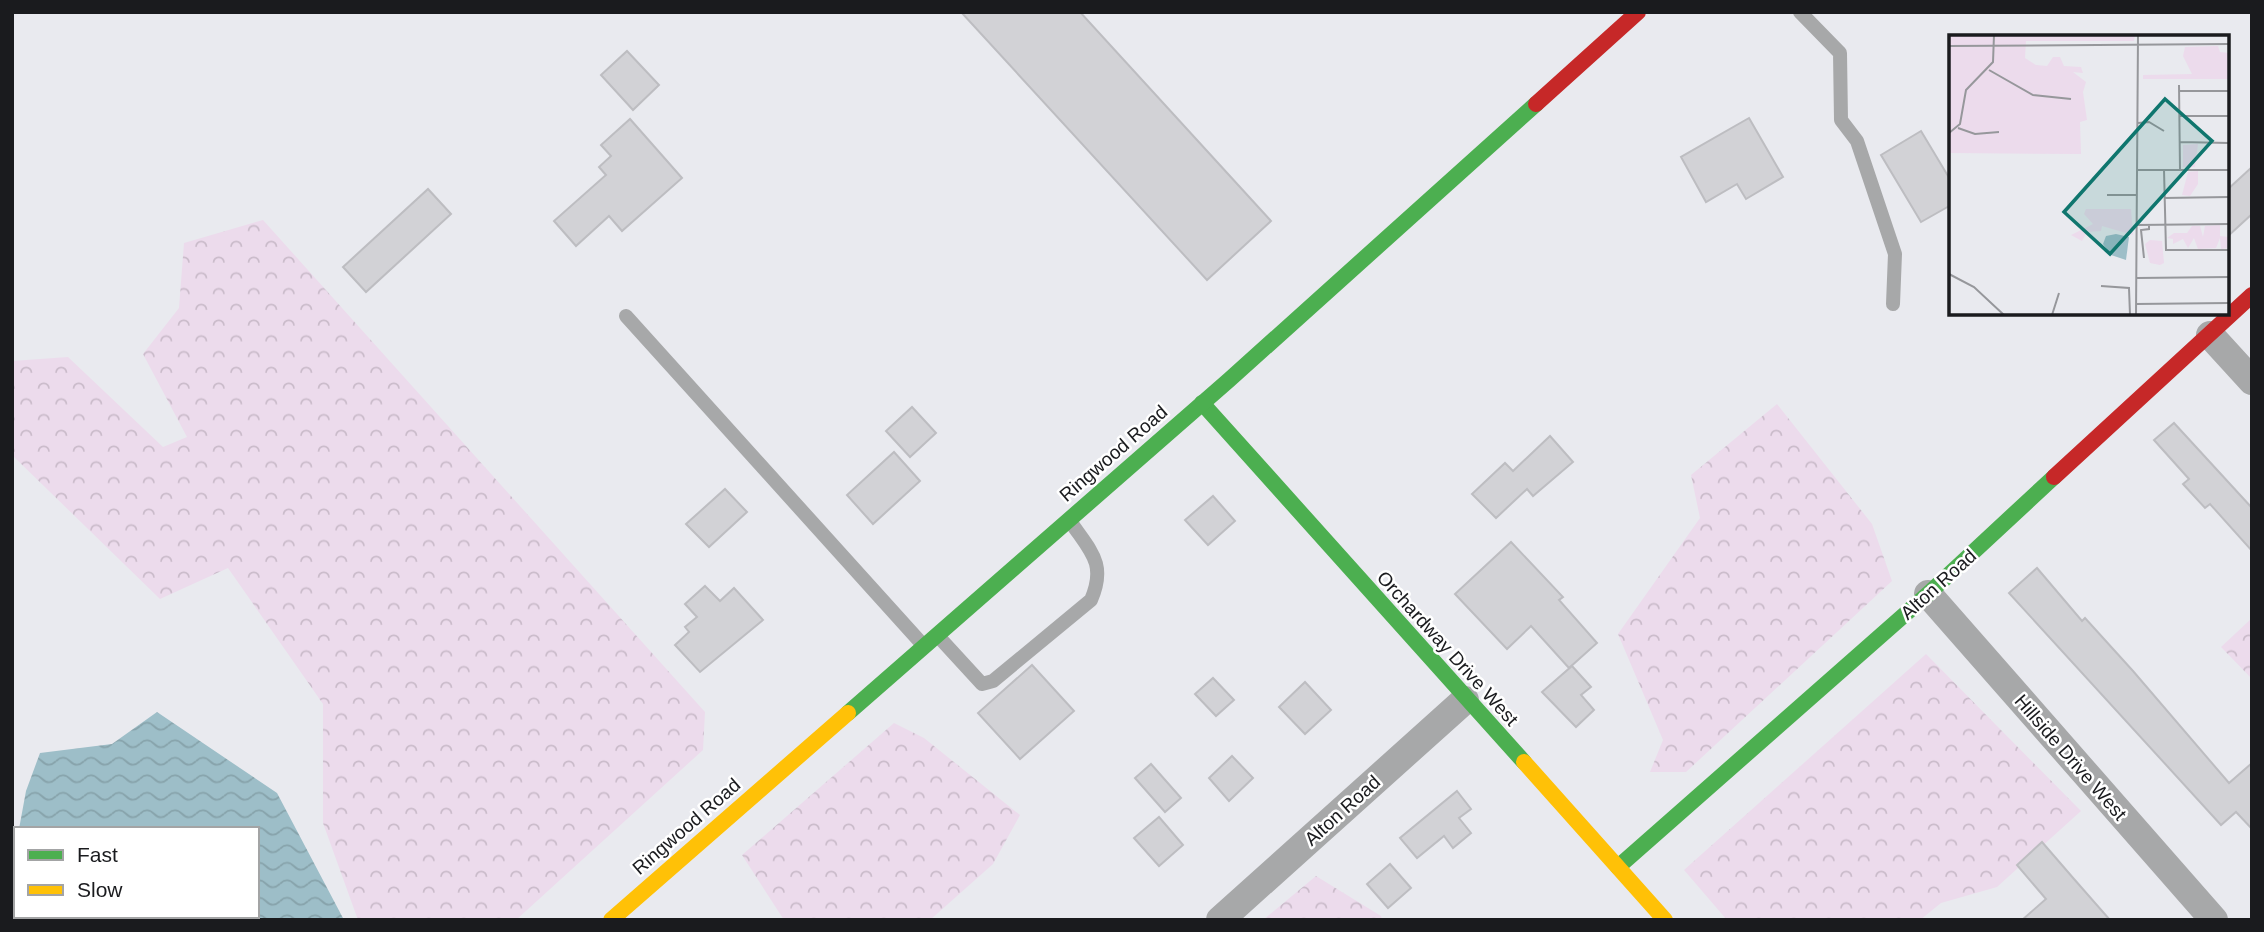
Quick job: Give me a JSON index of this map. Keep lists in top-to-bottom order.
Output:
{
  "streets": {
    "street": [
      "Ringwood Road",
      "Alton Road",
      "Orchardway Drive West",
      "Hillside Drive West"
    ]
  },
  "crossings": [
    ["Ringwood Road", "Orchardway Drive West"],
    ["Alton Road", "Orchardway Drive West"],
    ["Alton Road", "Hillside Drive West"]
  ],
  "legend": ["Fast", "Slow"]
}
